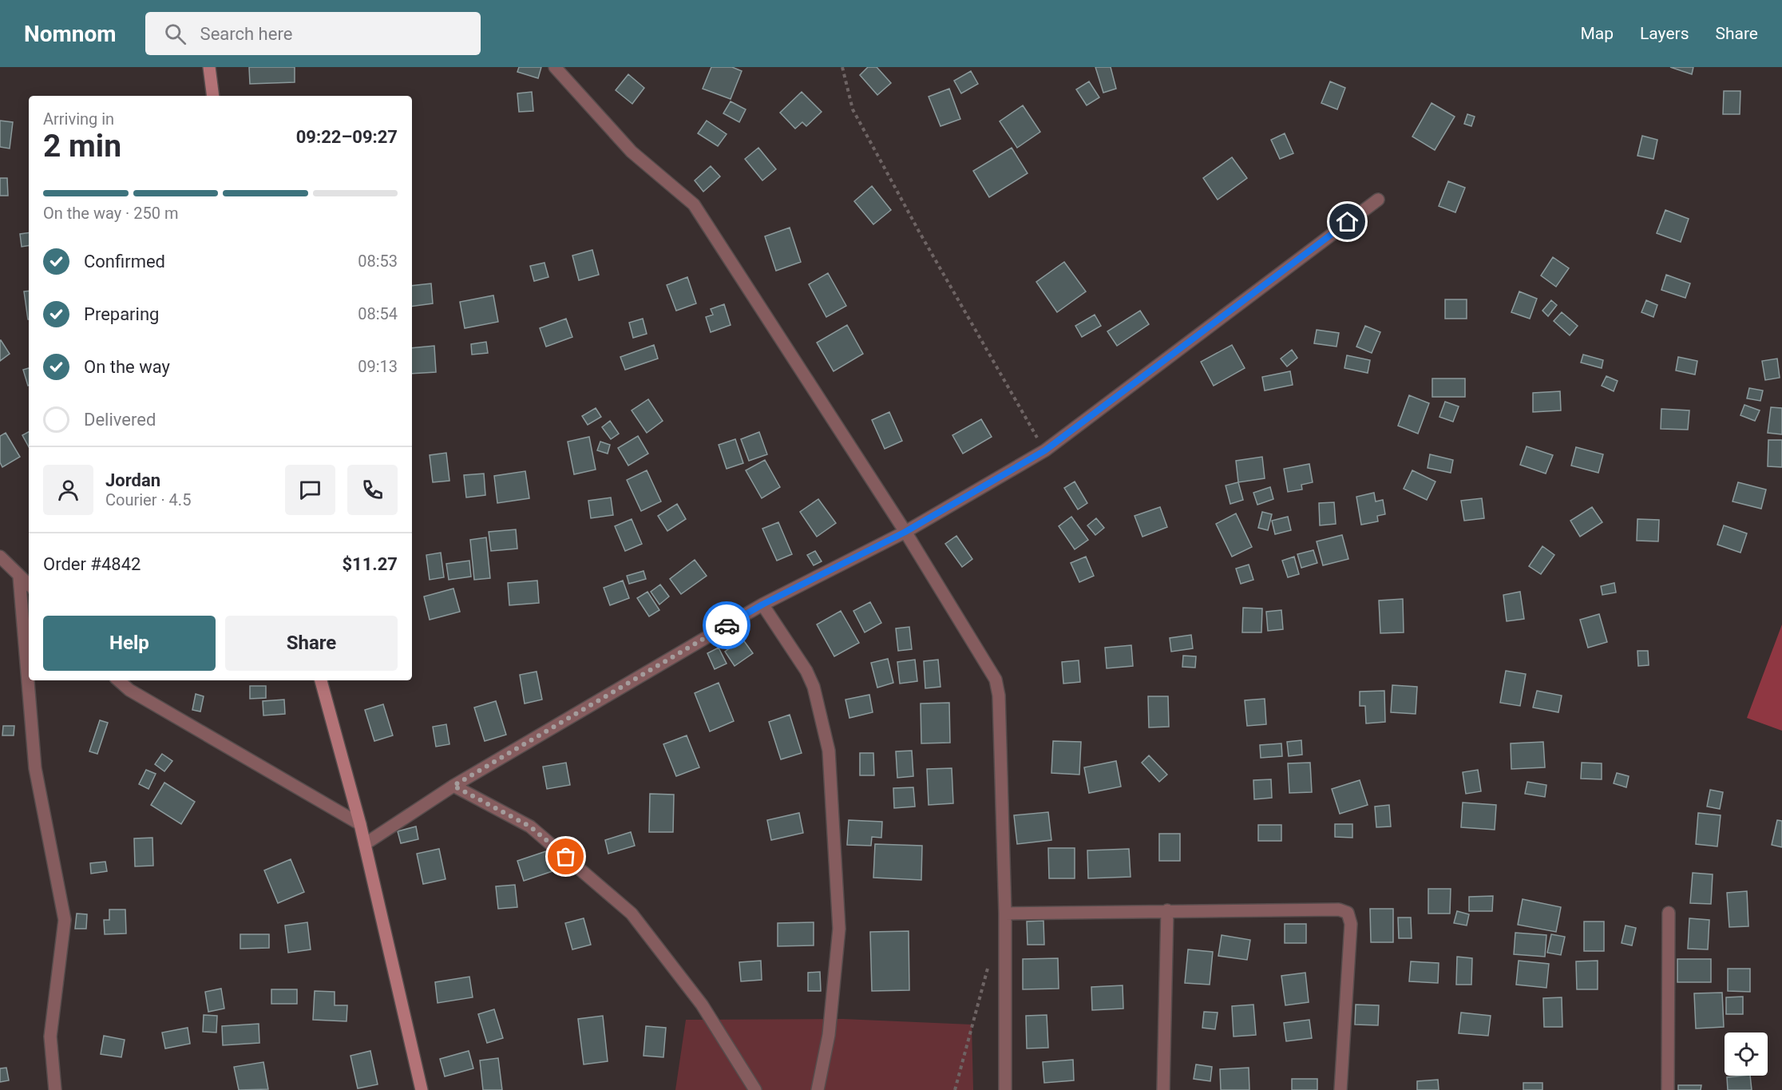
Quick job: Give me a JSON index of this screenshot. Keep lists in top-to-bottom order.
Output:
{
  "page": {
    "header": "Nomnom",
    "search": "Search here",
    "nav": ["Map", "Layers", "Share"],
    "heading": ["2 min", "Arriving in", "09:22–09:27"],
    "panel": [
      "Jordan",
      "Courier · 4.5",
      "Order #4842",
      "$11.27"
    ],
    "bar": "On the way · 250 m",
    "list": [
      ["Confirmed", "08:53"],
      ["Preparing", "08:54"],
      ["On the way", "09:13"],
      "Delivered"
    ],
    "buttons": ["Help", "Share"]
  }
}
